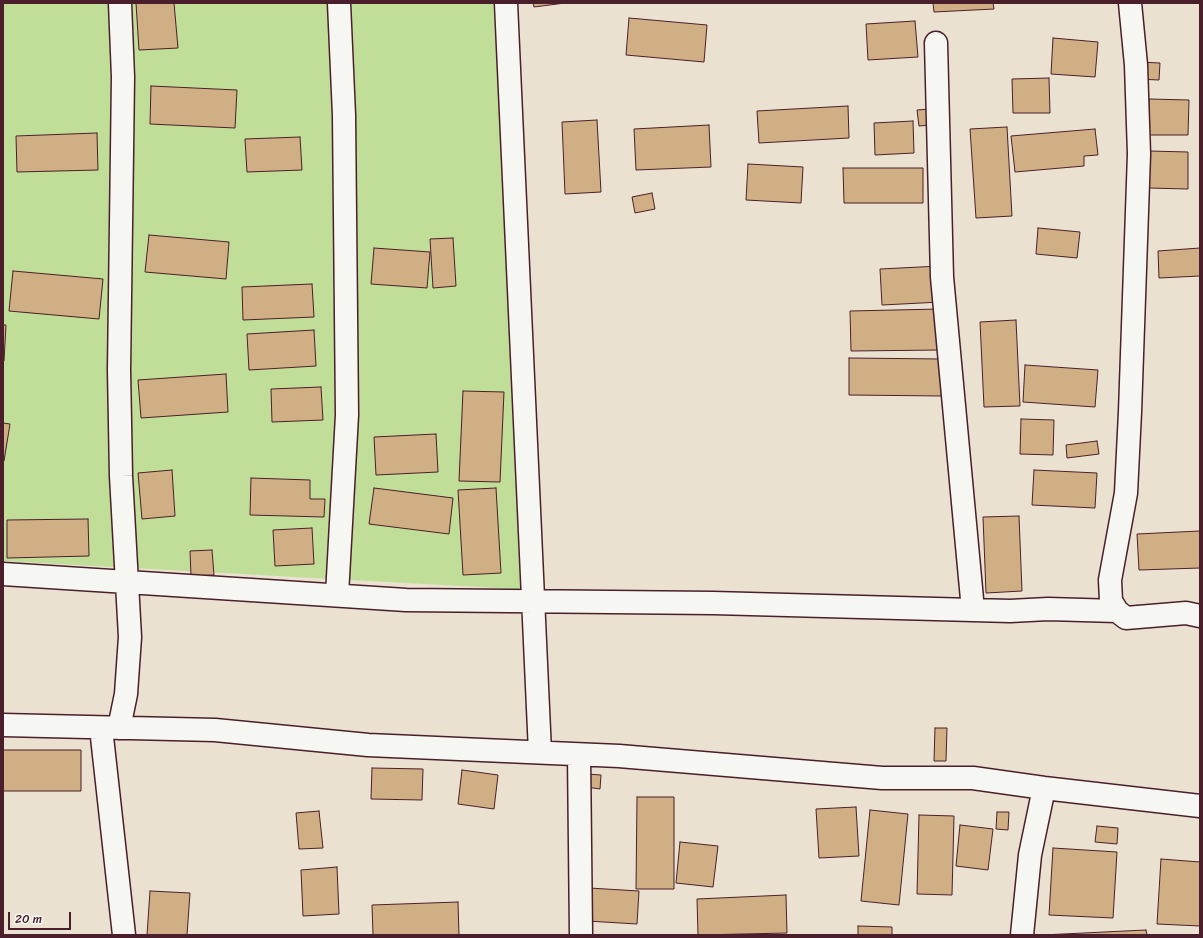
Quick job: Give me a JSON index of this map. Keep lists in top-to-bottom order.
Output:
{
  "scale_bar": "20 m"
}
